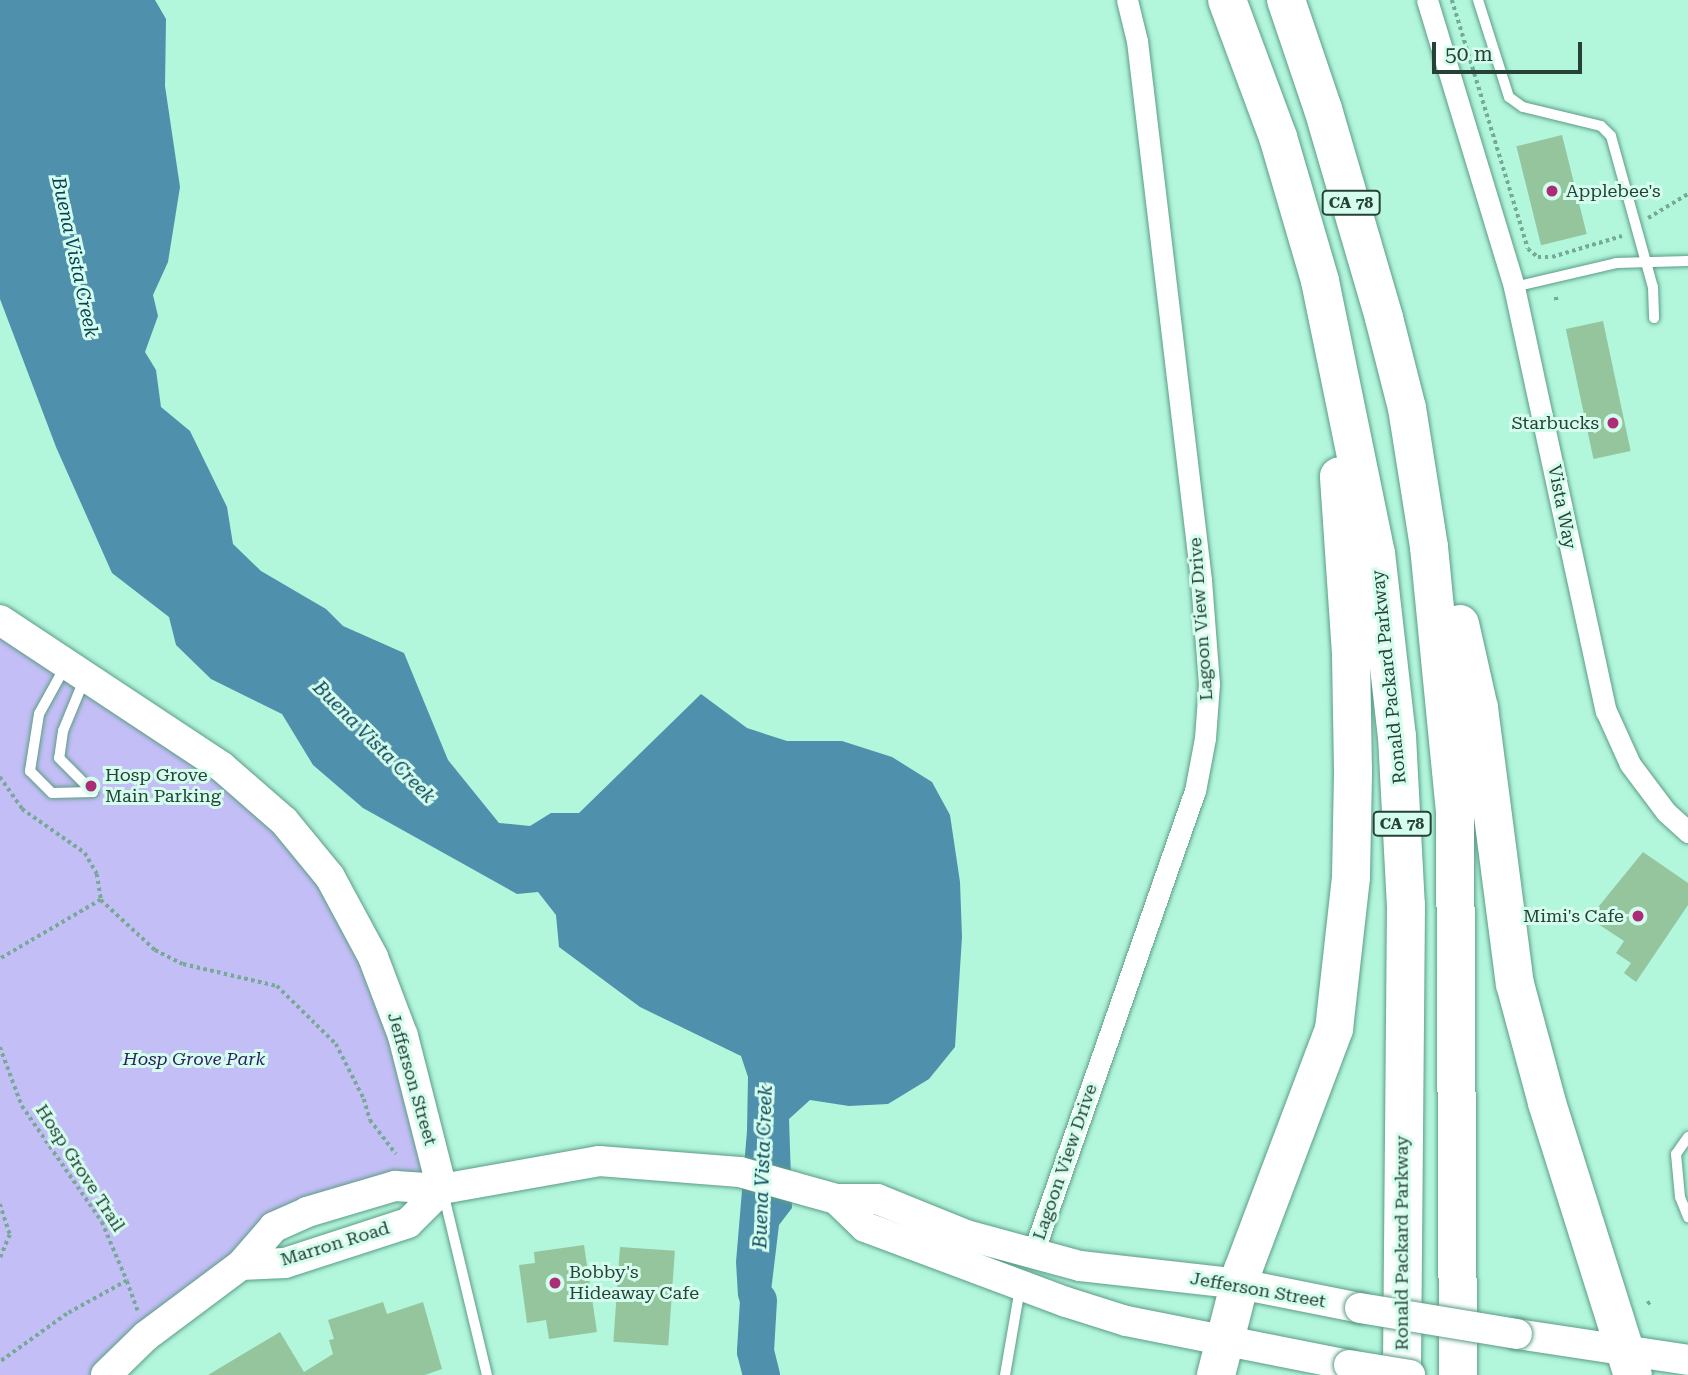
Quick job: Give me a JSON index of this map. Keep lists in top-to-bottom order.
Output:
{
  "streets": {
    "highway": ["CA 78", "Ronald Packard Parkway"],
    "main road": ["Jefferson Street", "Marron Road"],
    "street": ["Vista Way", "Lagoon View Drive"],
    "path": ["Hosp Grove Trail"]
  },
  "crossings": [
    ["Lagoon View Drive", "Jefferson Street"],
    ["Jefferson Street", "Marron Road"],
    ["Hosp Grove Trail", "Marron Road"]
  ],
  "water": ["Buena Vista Creek"],
  "parks": ["Hosp Grove Park"],
  "places": [
    "Applebee's",
    "Starbucks",
    "Hosp Grove Main Parking",
    "Mimi's Cafe",
    "Bobby's Hideaway Cafe"
  ],
  "scale_bar": "50 m"
}
